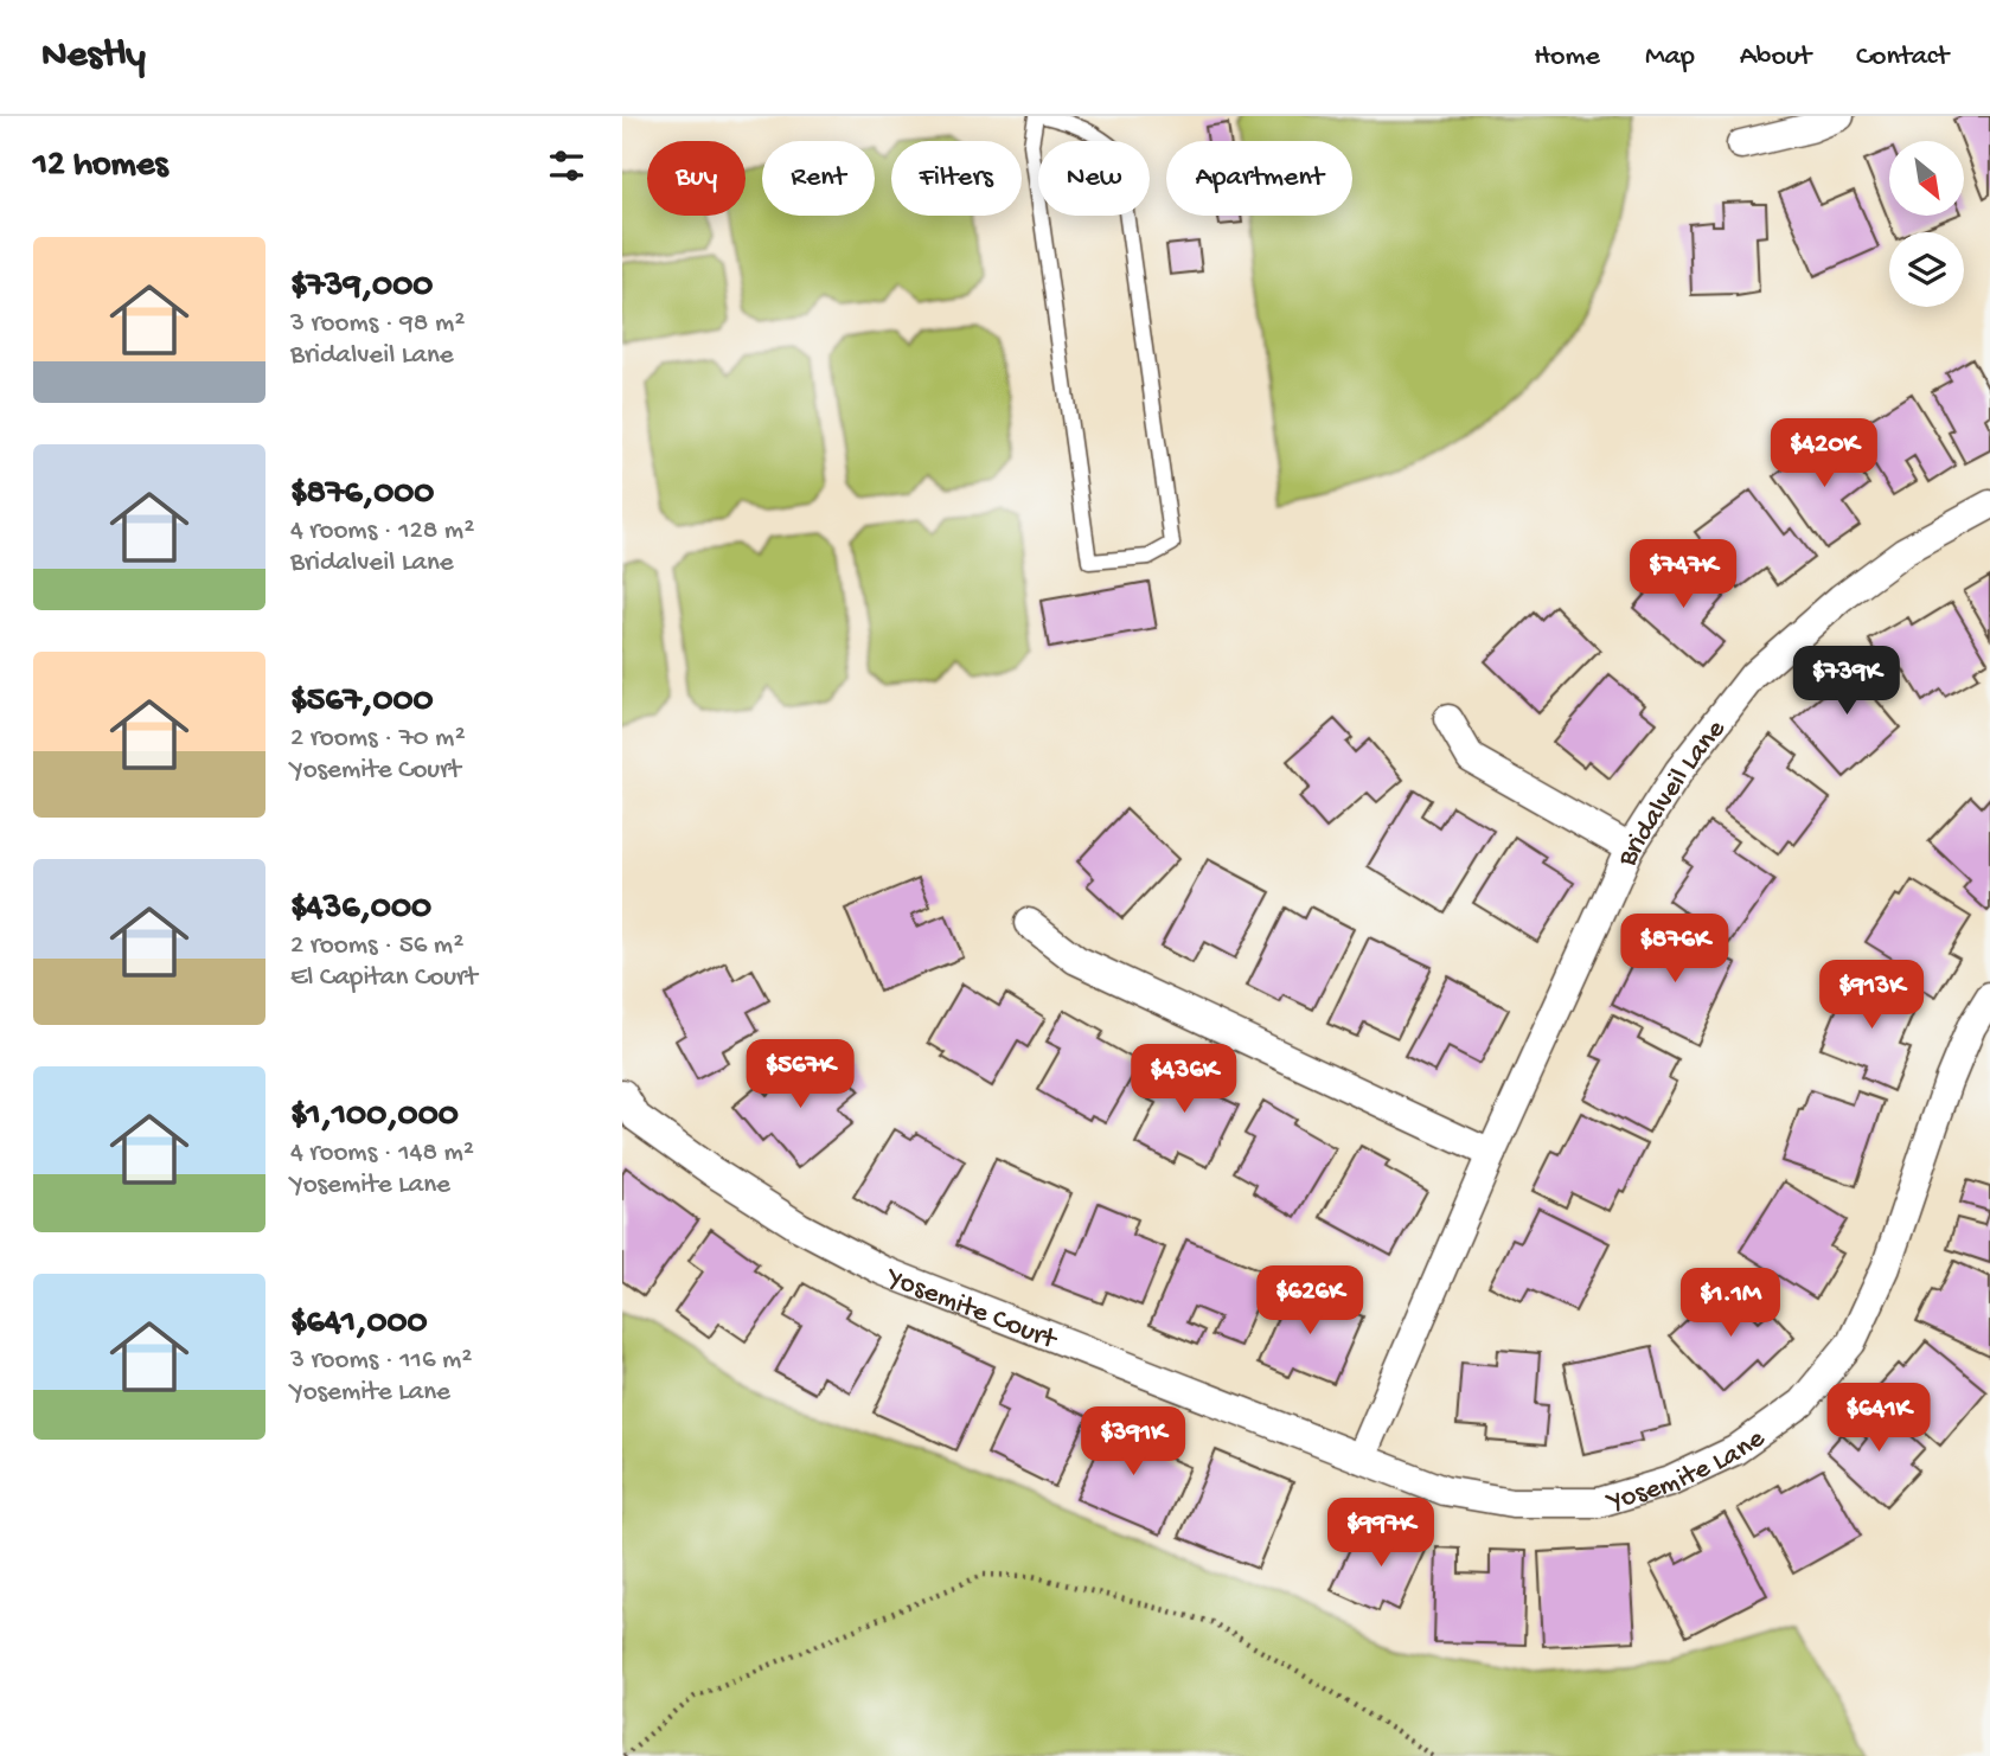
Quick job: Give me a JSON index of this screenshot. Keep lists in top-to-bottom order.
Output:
{
  "streets": {
    "street": ["Bridalveil Lane", "Yosemite Court", "Yosemite Lane"]
  },
  "crossings": [
    ["Bridalveil Lane", "Yosemite Court"],
    ["Bridalveil Lane", "Yosemite Lane"],
    ["Yosemite Court", "Yosemite Lane"]
  ],
  "north": "bottom right",
  "page": {
    "header": "Nestly",
    "nav": [
      "Home",
      "Map",
      "About",
      "Contact"
    ],
    "heading": "12 homes",
    "chip": [
      "Buy",
      "Rent",
      "Filters",
      "New",
      "Apartment"
    ],
    "list": [
      {
        "name": "$739,000",
        "note": "3 rooms · 98 m² · Bridalveil Lane"
      },
      {
        "name": "$876,000",
        "note": "4 rooms · 128 m² · Bridalveil Lane"
      },
      {
        "name": "$567,000",
        "note": "2 rooms · 70 m² · Yosemite Court"
      },
      {
        "name": "$436,000",
        "note": "2 rooms · 56 m² · El Capitan Court"
      },
      {
        "name": "$1,100,000",
        "note": "4 rooms · 148 m² · Yosemite Lane"
      },
      {
        "name": "$641,000",
        "note": "3 rooms · 116 m² · Yosemite Lane"
      }
    ],
    "price": [
      "$420K",
      "$747K",
      "$739K",
      "$876K",
      "$913K",
      "$567K",
      "$436K",
      "$626K",
      "$1.1M",
      "$641K",
      "$391K",
      "$997K"
    ]
  }
}
